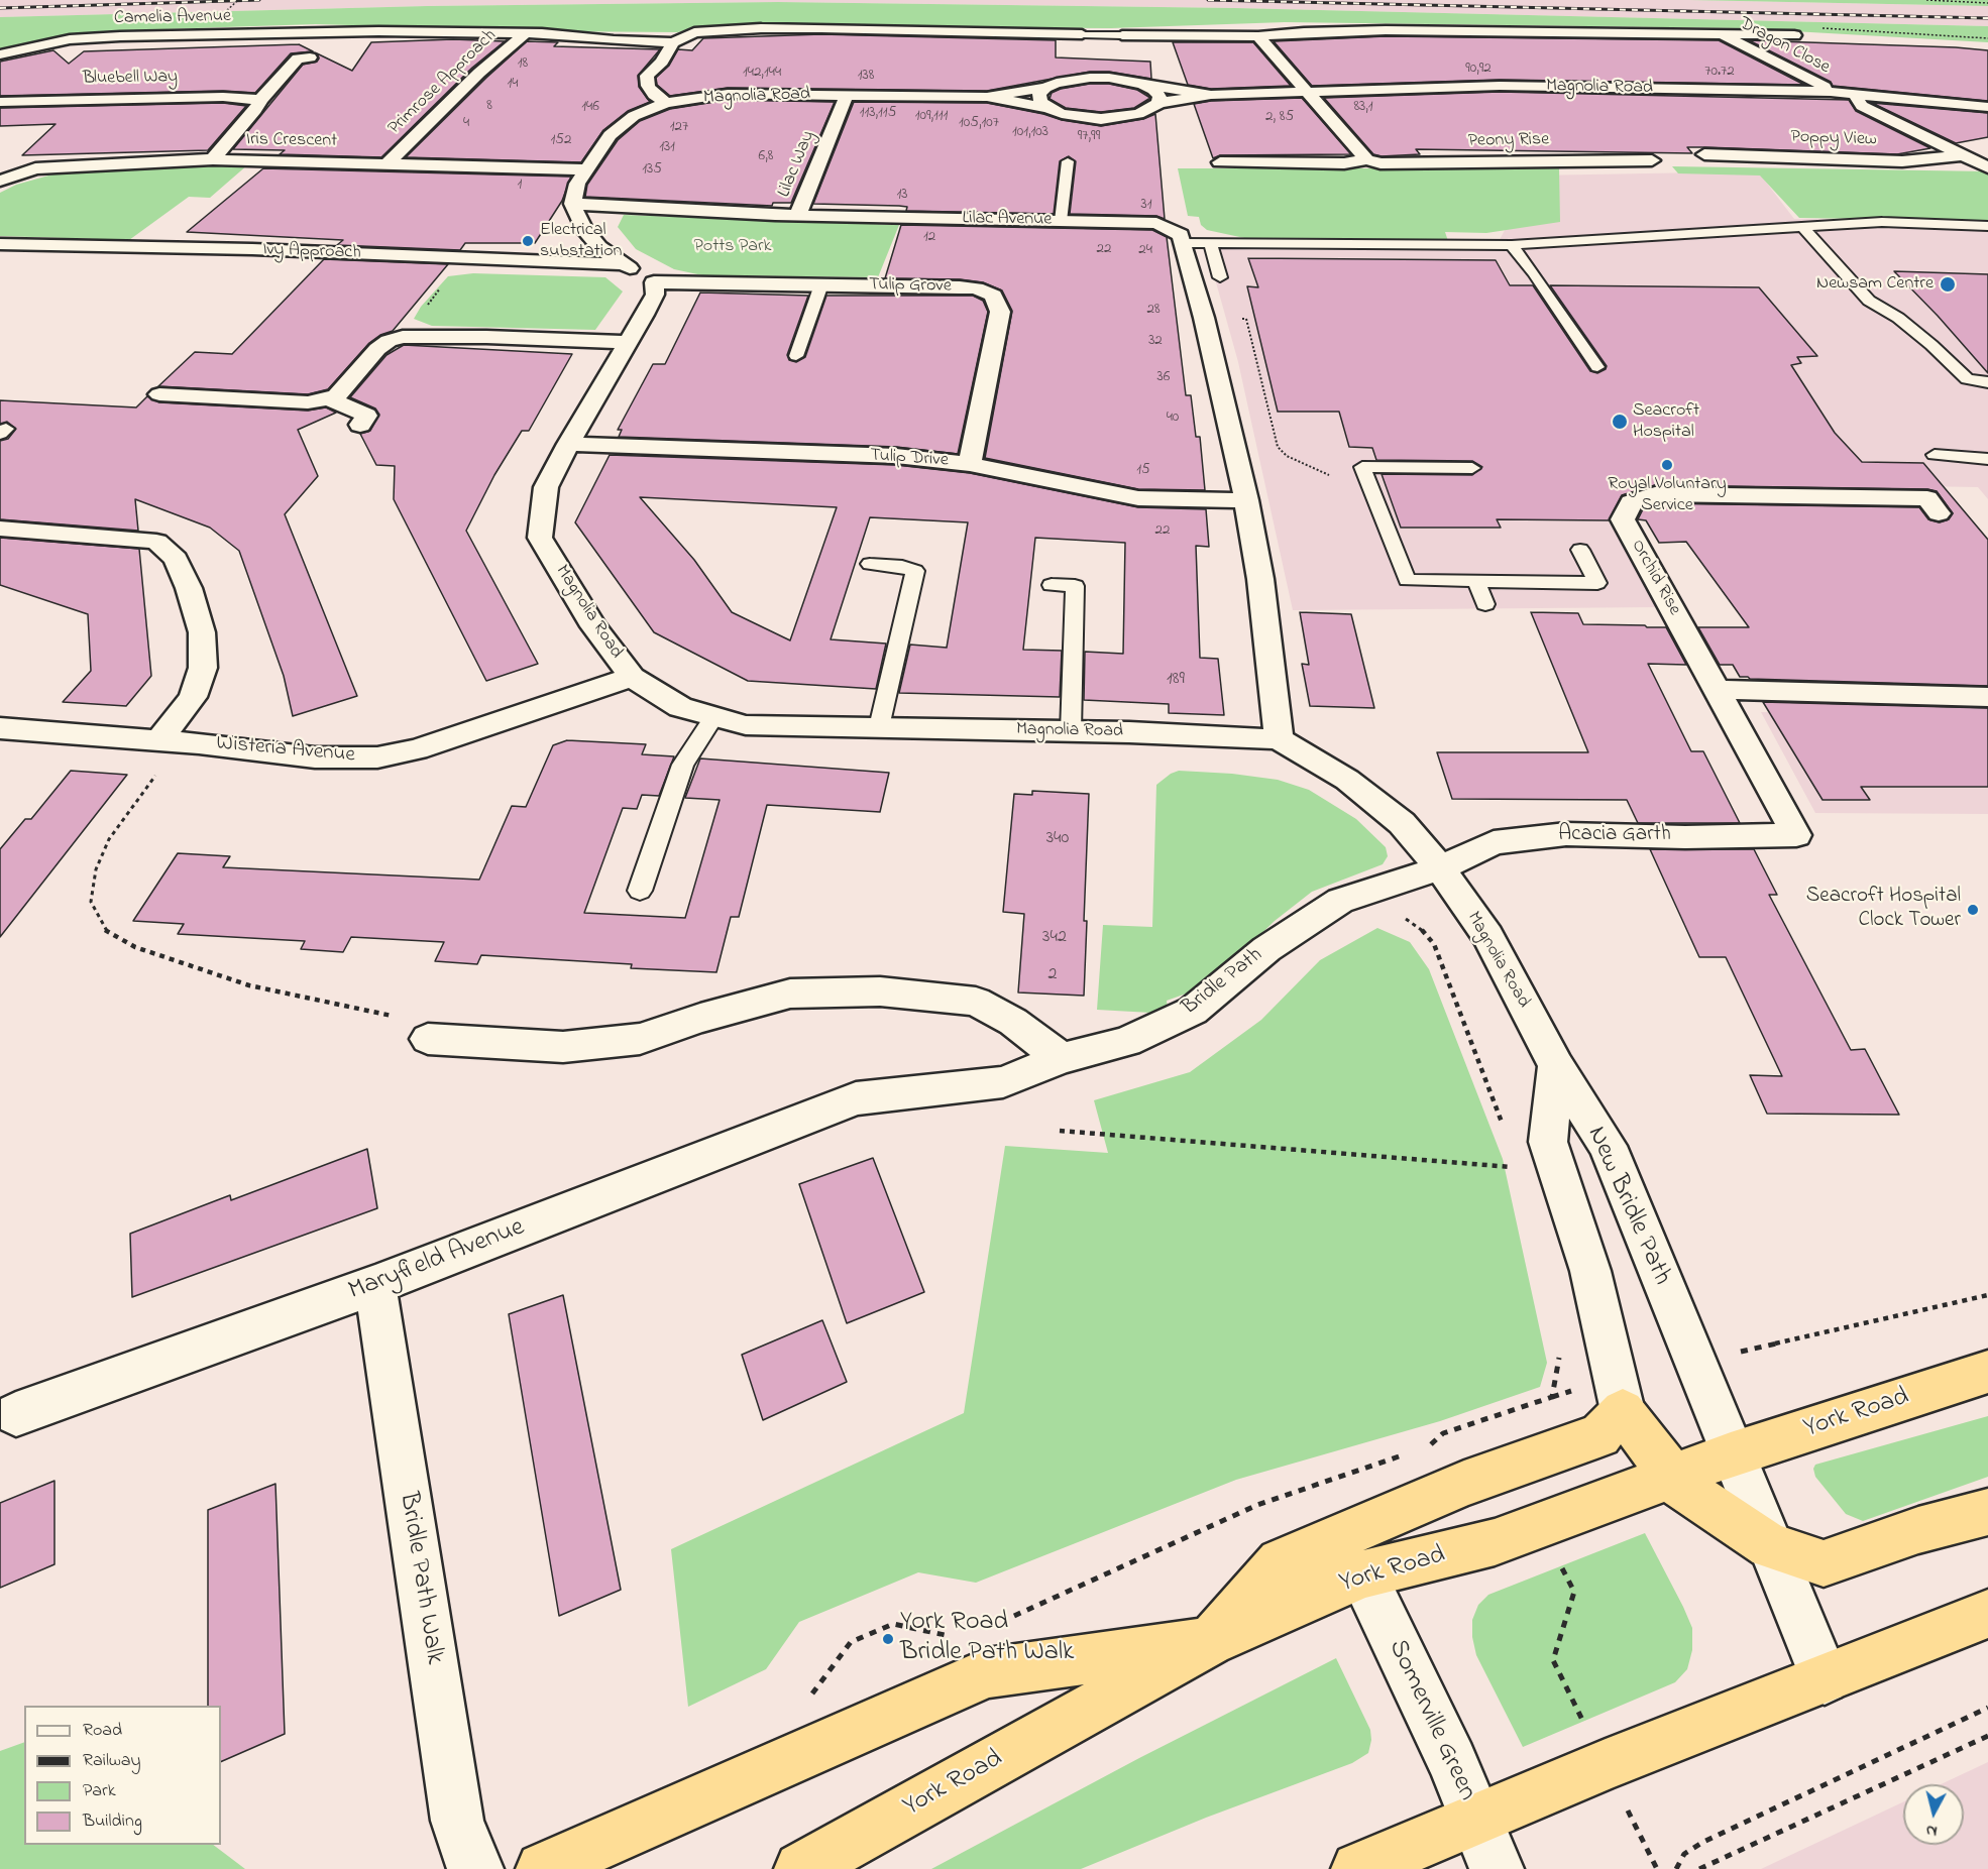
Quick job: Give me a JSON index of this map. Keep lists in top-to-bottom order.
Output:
{
  "streets": {
    "highway": ["York Road"],
    "street": [
      "Camelia Avenue",
      "Dragon Close",
      "Bluebell Way",
      "Primrose Approach",
      "Magnolia Road",
      "Poppy View",
      "Iris Crescent",
      "Peony Rise",
      "Lilac Way",
      "Lilac Avenue",
      "Ivy Approach",
      "Tulip Grove",
      "Tulip Drive",
      "Orchid Rise",
      "Wisteria Avenue",
      "Acacia Garth",
      "Bridle Path",
      "New Bridle Path",
      "Maryfield Avenue",
      "Bridle Path Walk",
      "Somerville Green"
    ]
  },
  "crossings": [
    ["Camelia Avenue", "Primrose Approach"],
    ["Dragon Close", "Magnolia Road"],
    ["Primrose Approach", "Iris Crescent"],
    ["Magnolia Road", "Poppy View"],
    ["Magnolia Road", "Iris Crescent"],
    ["Magnolia Road", "Lilac Way"],
    ["Magnolia Road", "Lilac Avenue"],
    ["Magnolia Road", "Tulip Grove"],
    ["Magnolia Road", "Tulip Drive"],
    ["Magnolia Road", "Wisteria Avenue"],
    ["Magnolia Road", "Acacia Garth"],
    ["Magnolia Road", "Bridle Path"],
    ["Magnolia Road", "New Bridle Path"],
    ["Lilac Way", "Lilac Avenue"],
    ["Tulip Grove", "Tulip Drive"],
    ["Orchid Rise", "Acacia Garth"],
    ["Acacia Garth", "Bridle Path"],
    ["Bridle Path", "Maryfield Avenue"],
    ["New Bridle Path", "York Road"],
    ["Maryfield Avenue", "Bridle Path Walk"],
    ["York Road", "Somerville Green"]
  ],
  "parks": ["Potts Park"],
  "places": [
    "Electrical substation",
    "Newsam Centre",
    "Seacroft Hospital",
    "Royal Voluntary Service",
    "Seacroft Hospital Clock Tower",
    "York Road Bridle Path Walk"
  ],
  "house_numbers": [
    "18",
    "90,92",
    "70.72",
    "142,144",
    "138",
    "14",
    "8",
    "146",
    "83,1",
    "113,115",
    "109,111",
    "2, 85",
    "4",
    "105,107",
    "127",
    "101,103",
    "97,99",
    "152",
    "131",
    "6,8",
    "135",
    "1",
    "13",
    "31",
    "12",
    "22",
    "24",
    "28",
    "32",
    "36",
    "40",
    "15",
    "22",
    "189",
    "340",
    "342",
    "2"
  ],
  "legend": [
    "Road",
    "Railway",
    "Park",
    "Building"
  ],
  "north": "bottom"
}
